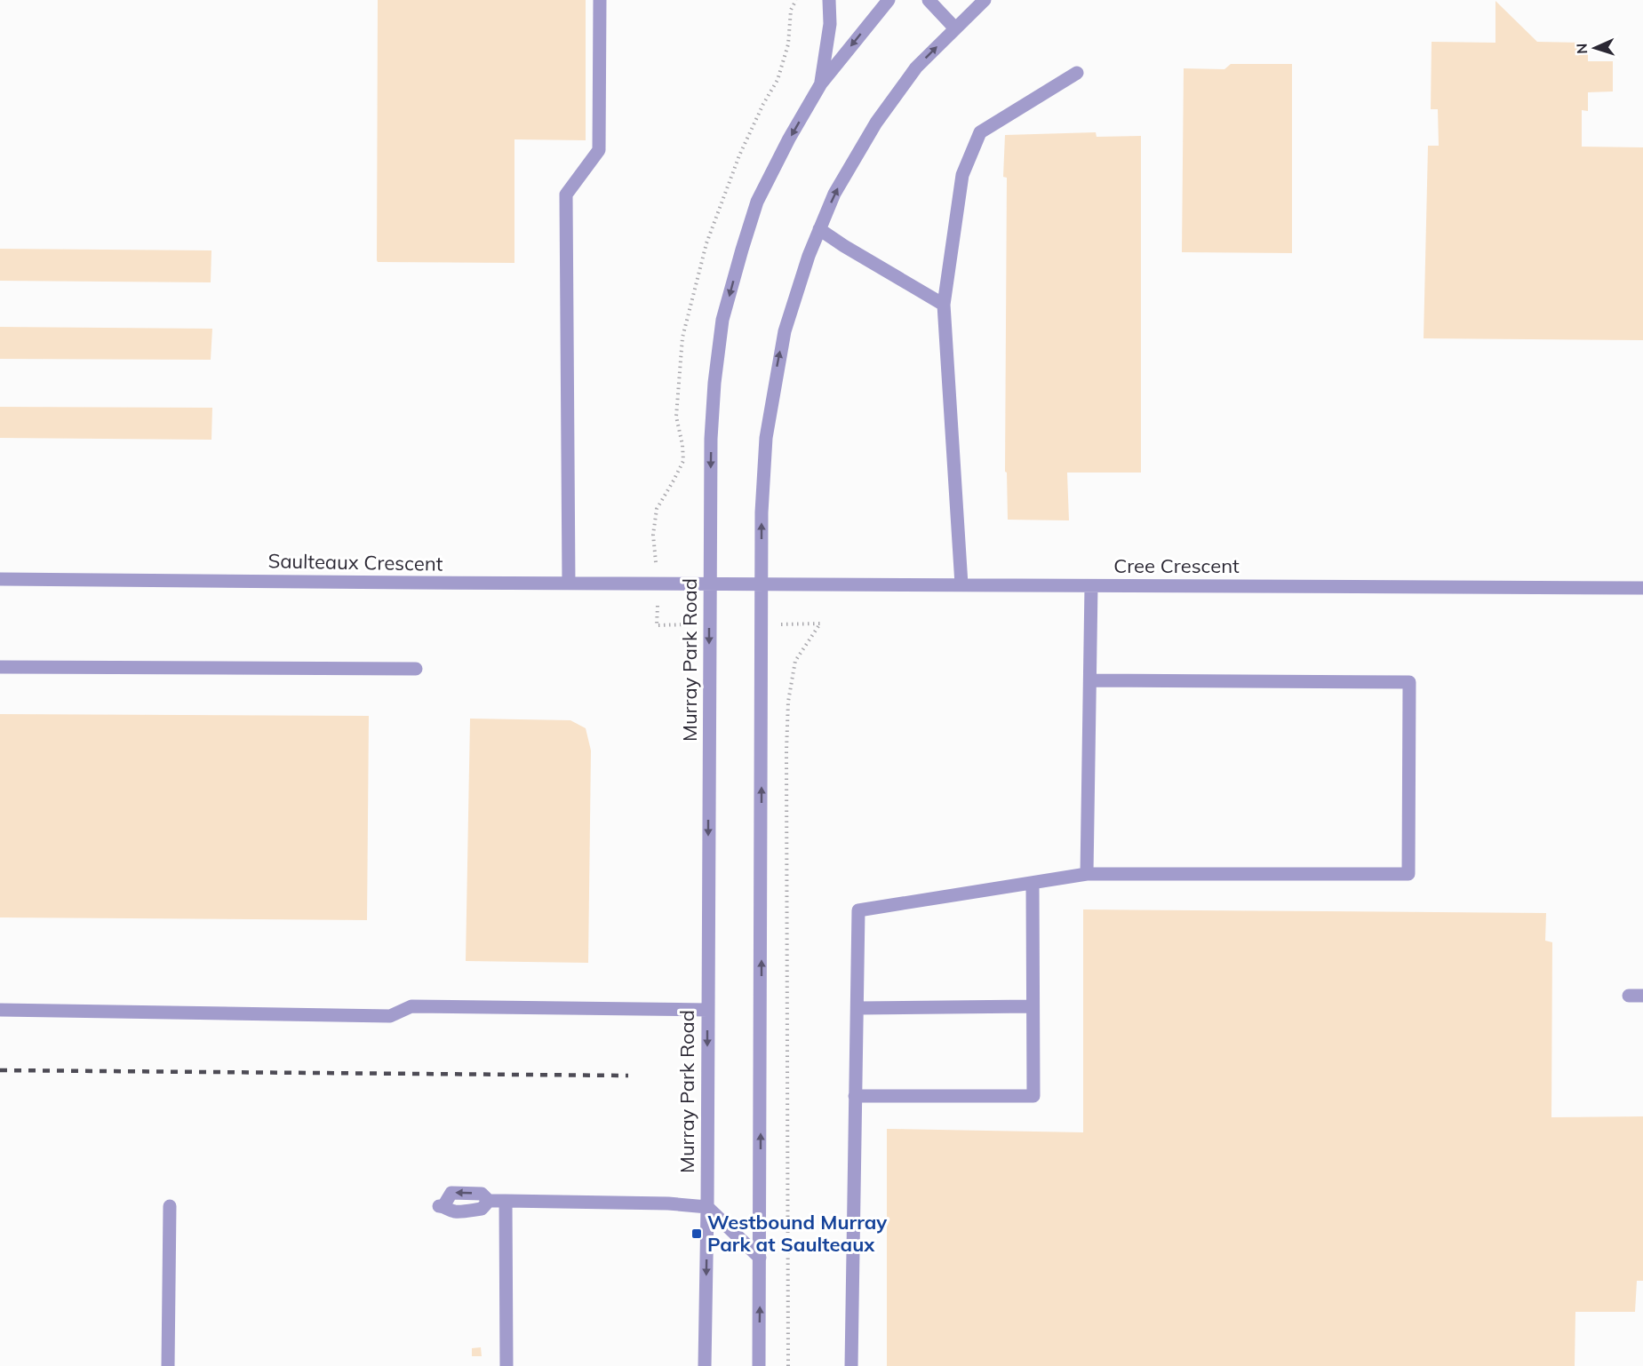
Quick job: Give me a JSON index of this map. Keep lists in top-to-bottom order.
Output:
{
  "streets": {
    "street": ["Saulteaux Crescent", "Cree Crescent", "Murray Park Road"]
  },
  "crossings": [
    ["Saulteaux Crescent", "Cree Crescent"],
    ["Saulteaux Crescent", "Murray Park Road"],
    ["Cree Crescent", "Murray Park Road"]
  ],
  "places": {
    "transit": ["Westbound Murray Park at Saulteaux"]
  },
  "north": "left"
}
